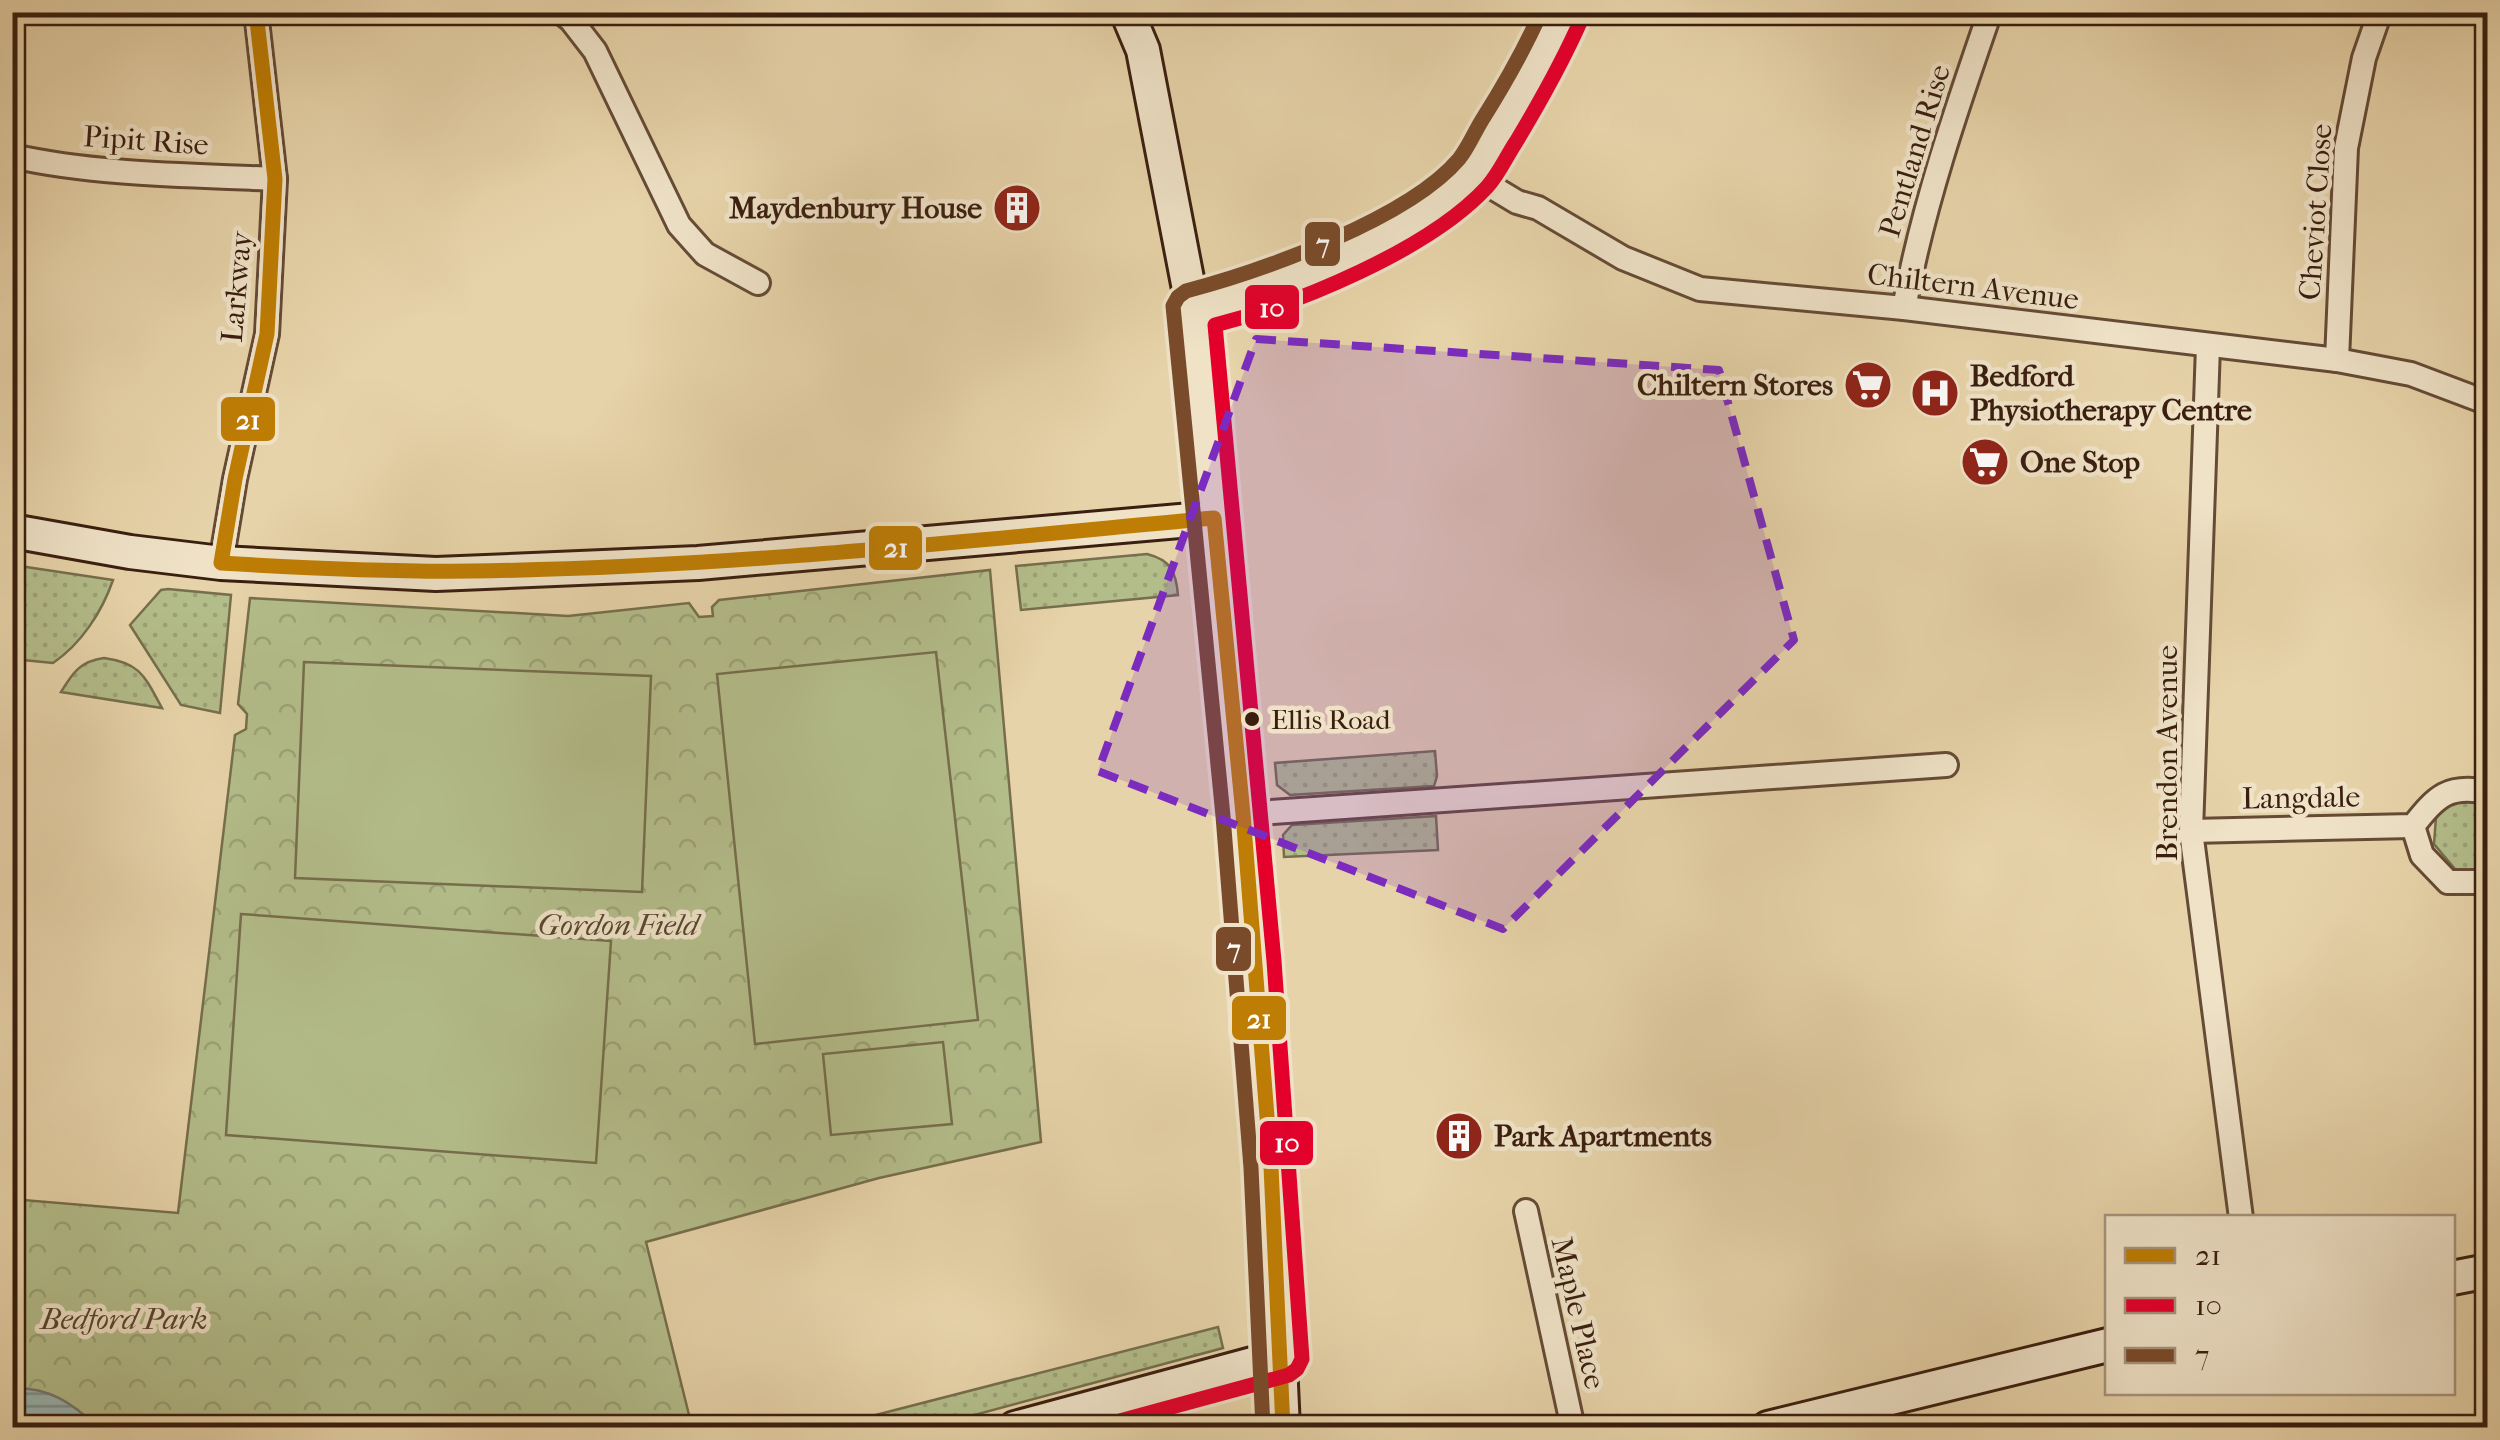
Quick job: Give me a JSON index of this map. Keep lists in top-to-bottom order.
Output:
{
  "streets": {
    "street": [
      "Pipit Rise",
      "Pentland Rise",
      "Cheviot Close",
      "Larkway",
      "Chiltern Avenue",
      "Brendon Avenue",
      "Langdale",
      "Maple Place"
    ]
  },
  "crossings": [
    ["Pipit Rise", "Larkway"],
    ["Pentland Rise", "Chiltern Avenue"],
    ["Cheviot Close", "Chiltern Avenue"],
    ["Chiltern Avenue", "Brendon Avenue"],
    ["Brendon Avenue", "Langdale"]
  ],
  "parks": ["Gordon Field", "Bedford Park"],
  "places": {
    "building": ["Maydenbury House", "Park Apartments"],
    "supermarket": ["Chiltern Stores", "One Stop"],
    "hospital": ["Bedford Physiotherapy Centre"],
    "other": ["Ellis Road"]
  },
  "lines": ["transit line 21", "transit line 7", "transit line 10"],
  "legend": ["21", "10", "7"]
}
